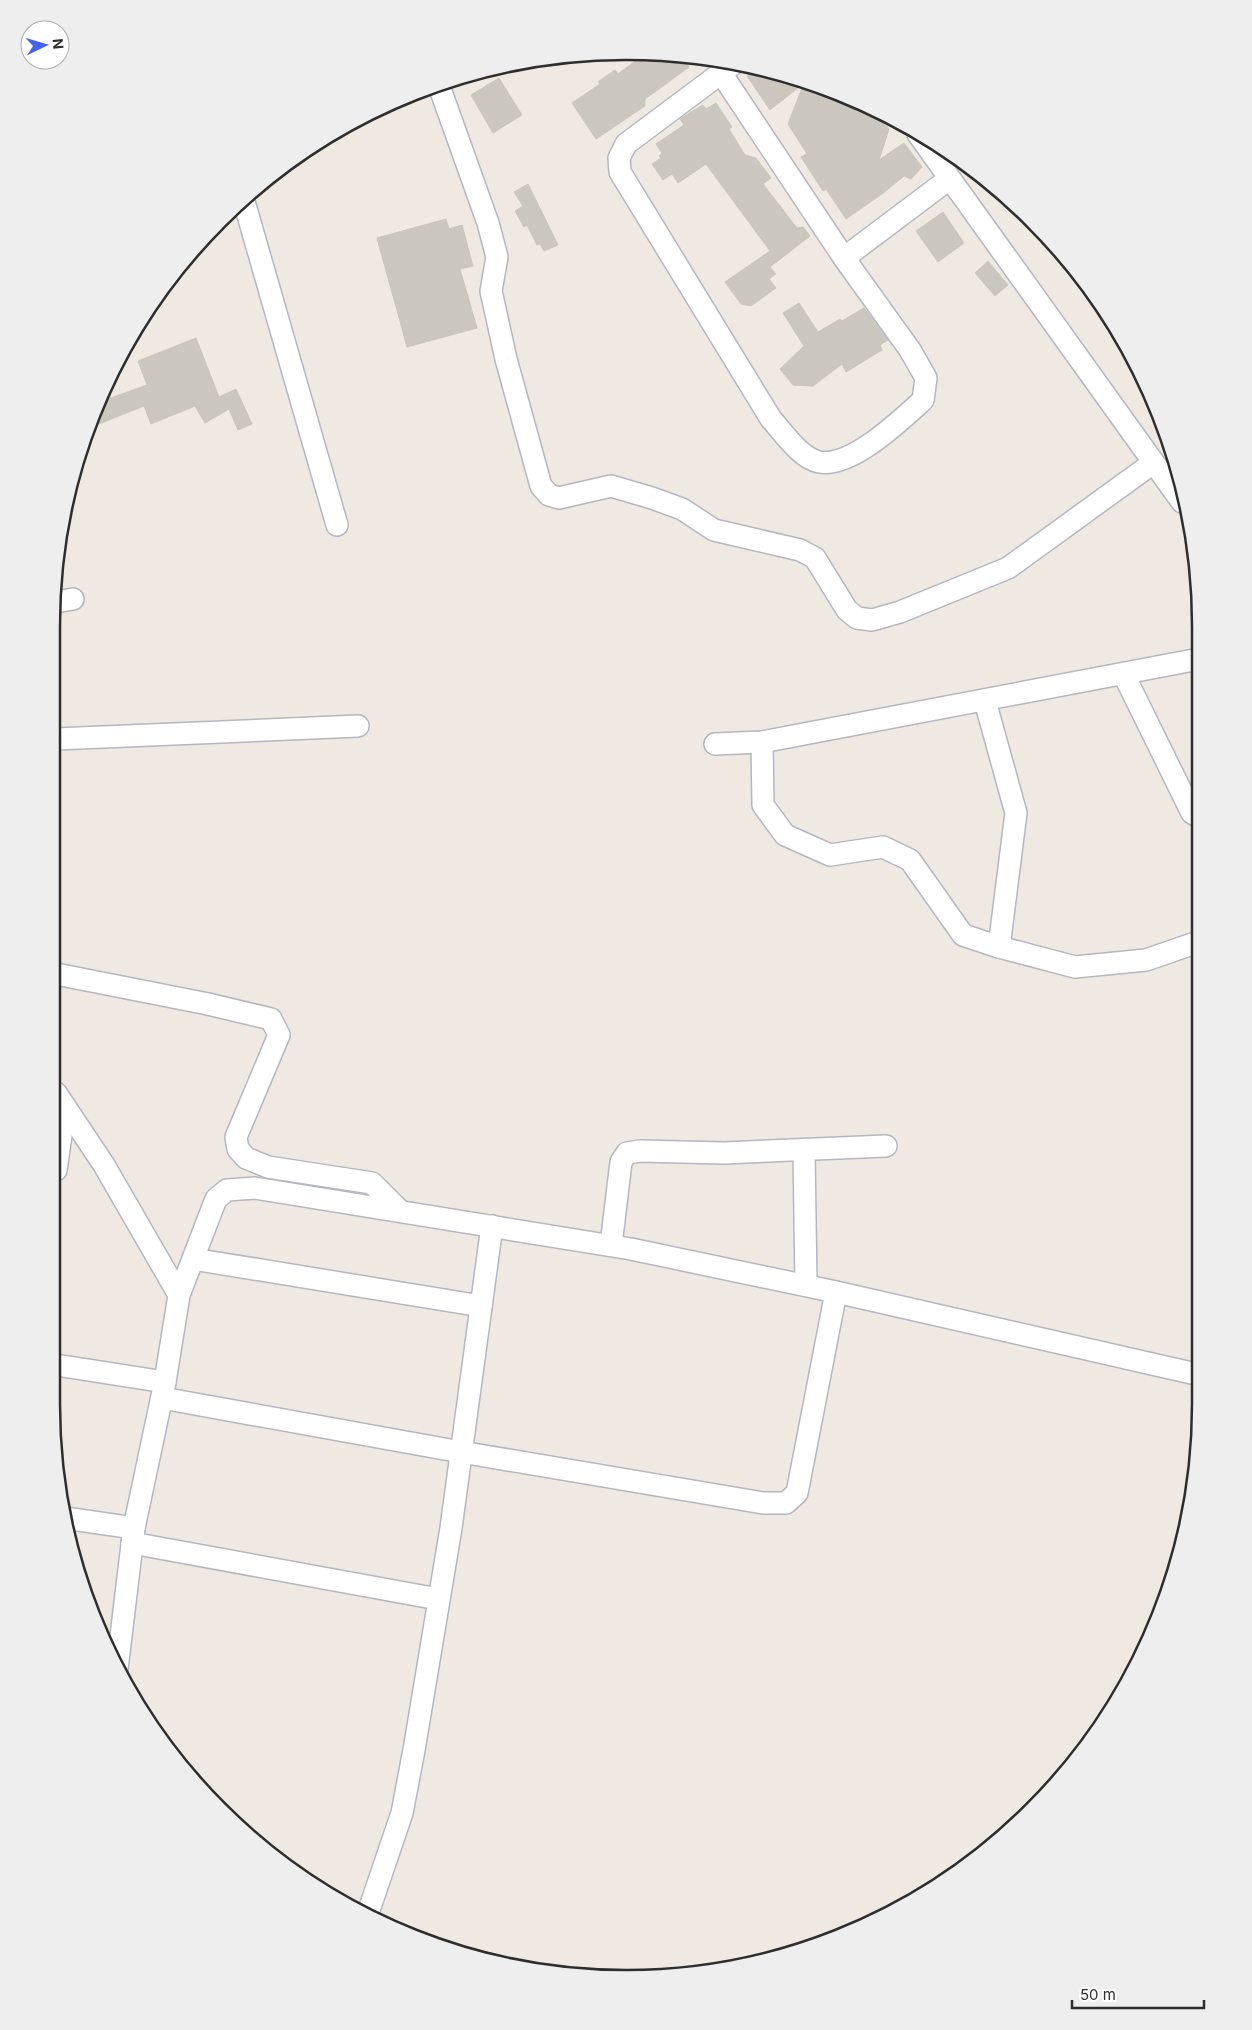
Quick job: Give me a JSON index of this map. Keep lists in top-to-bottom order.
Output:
{
  "scale_bar": "50 m",
  "north": "right"
}
